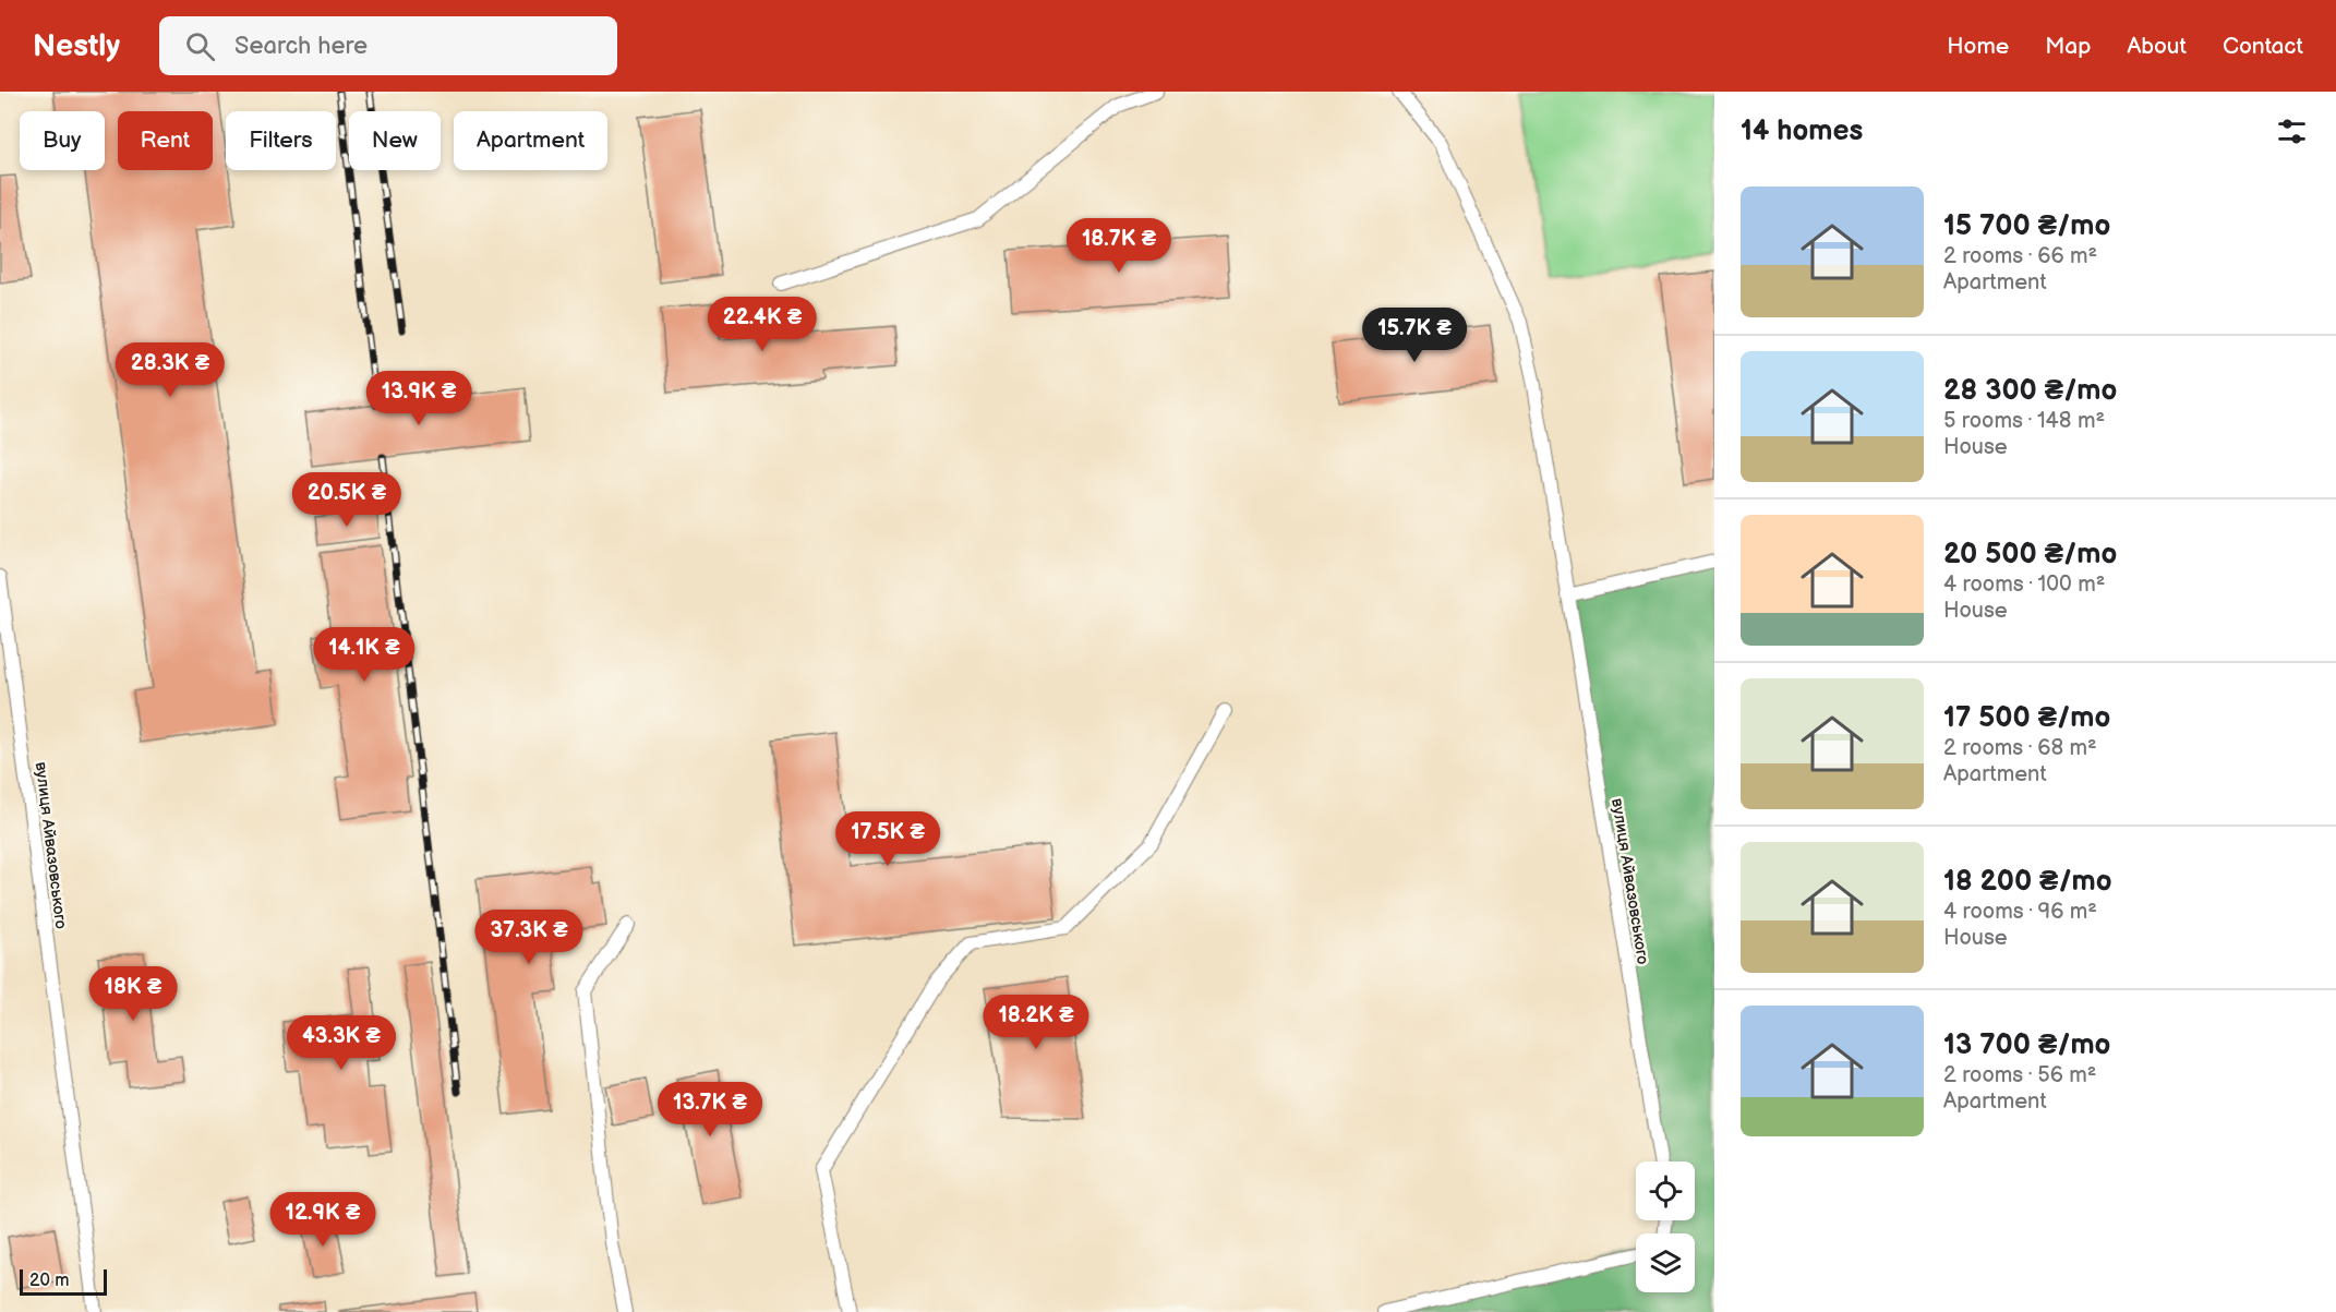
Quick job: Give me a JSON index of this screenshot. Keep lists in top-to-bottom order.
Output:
{
  "streets": {
    "lane": ["вулиця Айвазовського"]
  },
  "scale_bar": "20 m",
  "page": {
    "header": "Nestly",
    "search": "Search here",
    "nav": [
      "Home",
      "Map",
      "About",
      "Contact"
    ],
    "heading": "14 homes",
    "chip": [
      "Buy",
      "Rent",
      "Filters",
      "New",
      "Apartment"
    ],
    "list": [
      {
        "name": "15 700 ₴/mo",
        "note": "2 rooms · 66 m² · Apartment"
      },
      {
        "name": "28 300 ₴/mo",
        "note": "5 rooms · 148 m² · House"
      },
      {
        "name": "20 500 ₴/mo",
        "note": "4 rooms · 100 m² · House"
      },
      {
        "name": "17 500 ₴/mo",
        "note": "2 rooms · 68 m² · Apartment"
      },
      {
        "name": "18 200 ₴/mo",
        "note": "4 rooms · 96 m² · House"
      },
      {
        "name": "13 700 ₴/mo",
        "note": "2 rooms · 56 m² · Apartment"
      }
    ],
    "price": [
      "18.7K ₴",
      "22.4K ₴",
      "15.7K ₴",
      "28.3K ₴",
      "13.9K ₴",
      "20.5K ₴",
      "14.1K ₴",
      "17.5K ₴",
      "37.3K ₴",
      "18K ₴",
      "18.2K ₴",
      "43.3K ₴",
      "13.7K ₴",
      "12.9K ₴"
    ],
    "scale": "20 m"
  }
}
